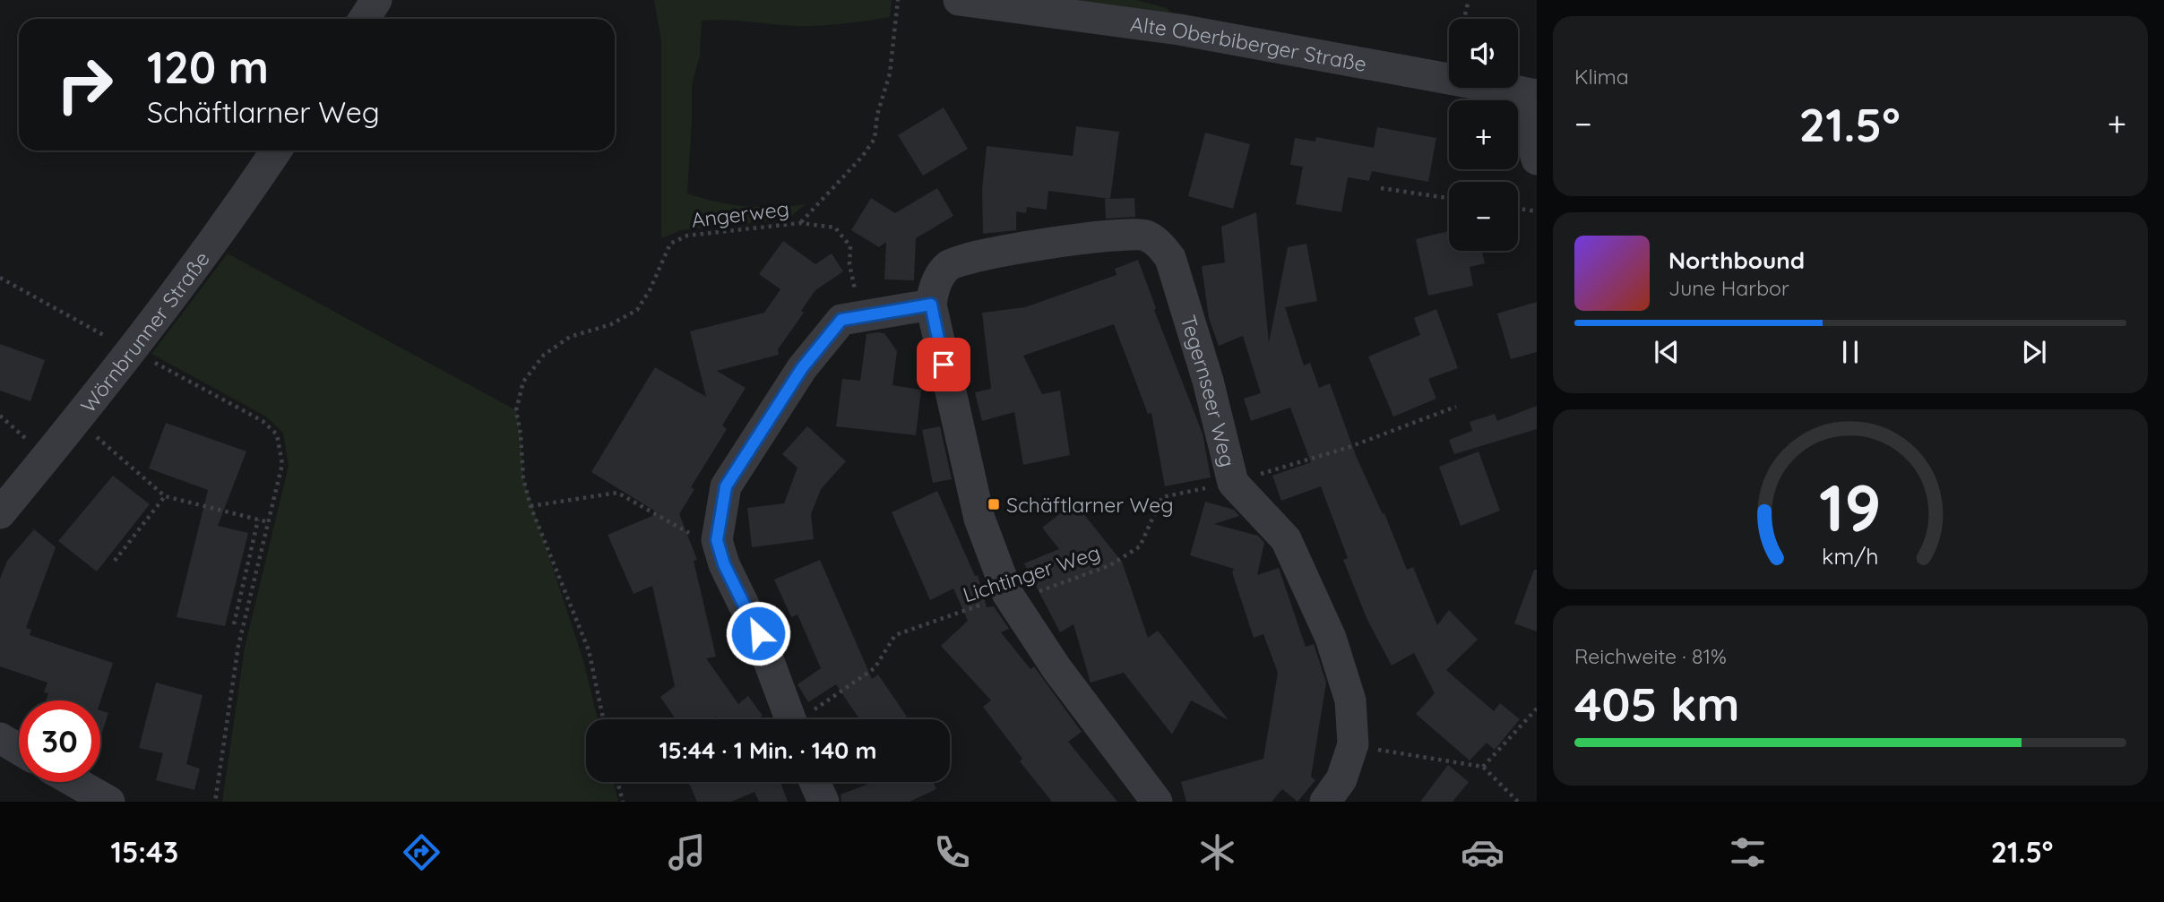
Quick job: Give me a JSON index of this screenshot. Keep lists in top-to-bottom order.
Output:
{
  "streets": {
    "street": ["Alte Oberbiberger Straße", "Wörnbrunner Straße", "Tegernseer Weg"],
    "path": ["Angerweg", "Lichtinger Weg"]
  },
  "crossings": [
    ["Tegernseer Weg", "Lichtinger Weg"]
  ],
  "places": {
    "transit": ["Schäftlarner Weg"]
  },
  "page": {
    "tile": [
      "Klima",
      ["Reichweite · 81%", "405 km"]
    ],
    "map_buttons": ["+", "−"],
    "turn": ["120 m", "Schäftlarner Weg"],
    "heat": ["−", "21.5°", "+"],
    "song": ["Northbound", "June Harbor"],
    "limit": "30",
    "trip": "15:44 · 1 Min. · 140 m",
    "tabs": ["15:43", "21.5°"],
    "gauge": ["19", "km/h"]
  }
}
